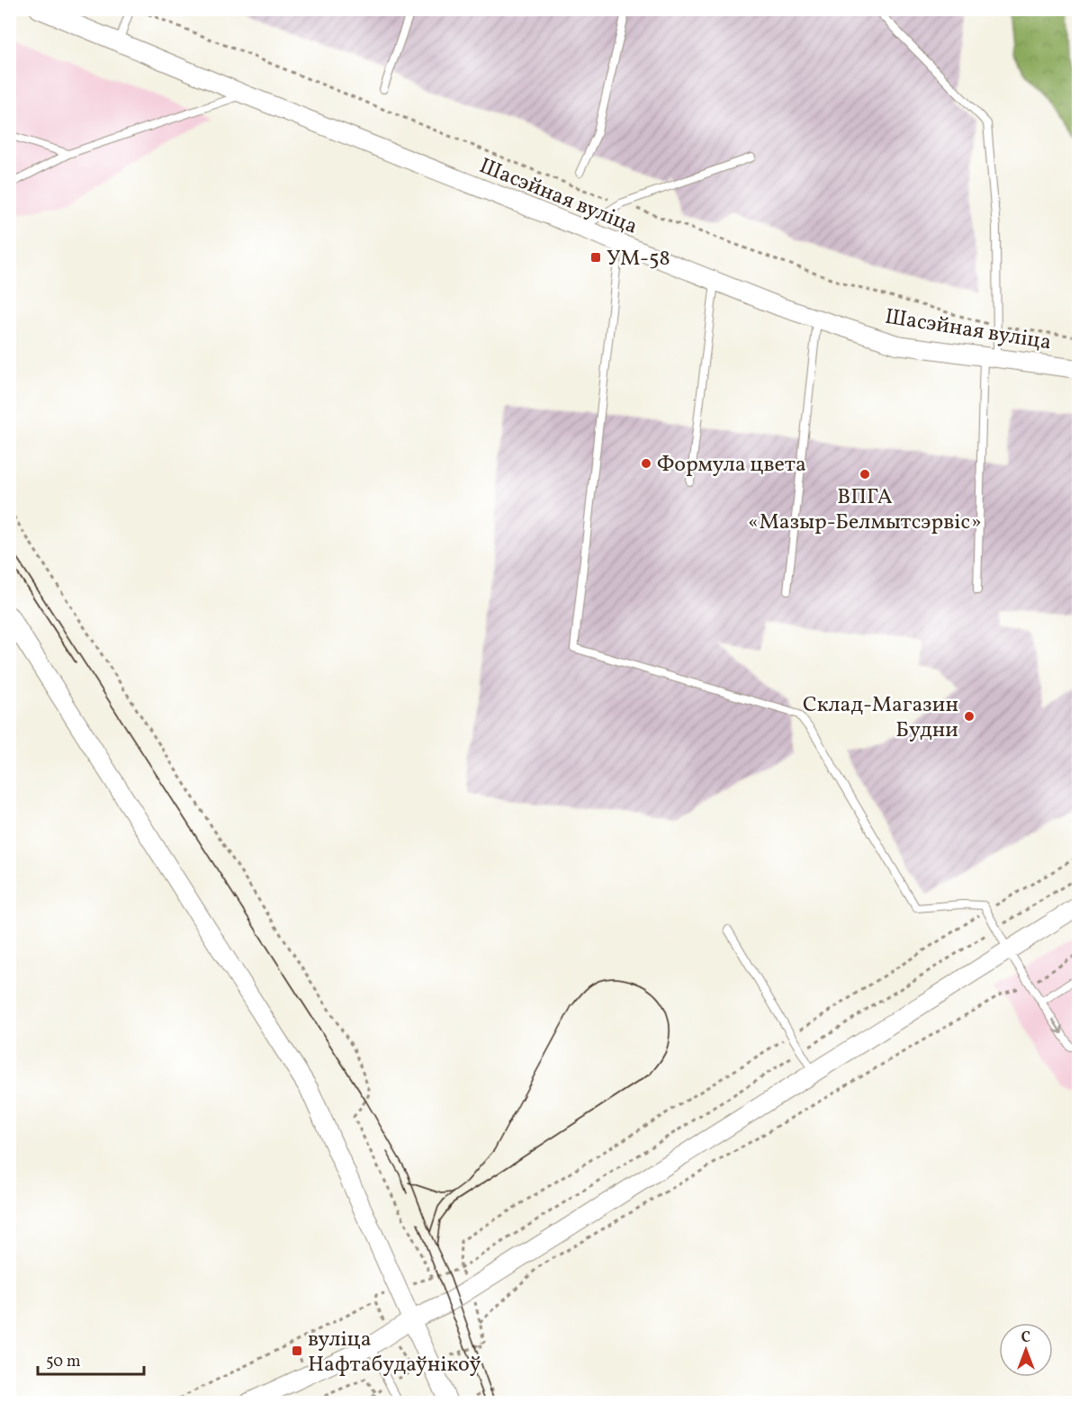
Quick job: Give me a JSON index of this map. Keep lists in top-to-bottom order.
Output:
{
  "streets": {
    "main road": ["Шасэйная вуліца"]
  },
  "places": {
    "transit": ["УМ-58", "вуліца Нафтабудаўнікоў"],
    "other": ["Формула цвета", "ВПГА «Мазыр-Белмытсэрвіс»", "Склад-Магазин Будни"]
  },
  "scale_bar": "50 m",
  "north": "top"
}
